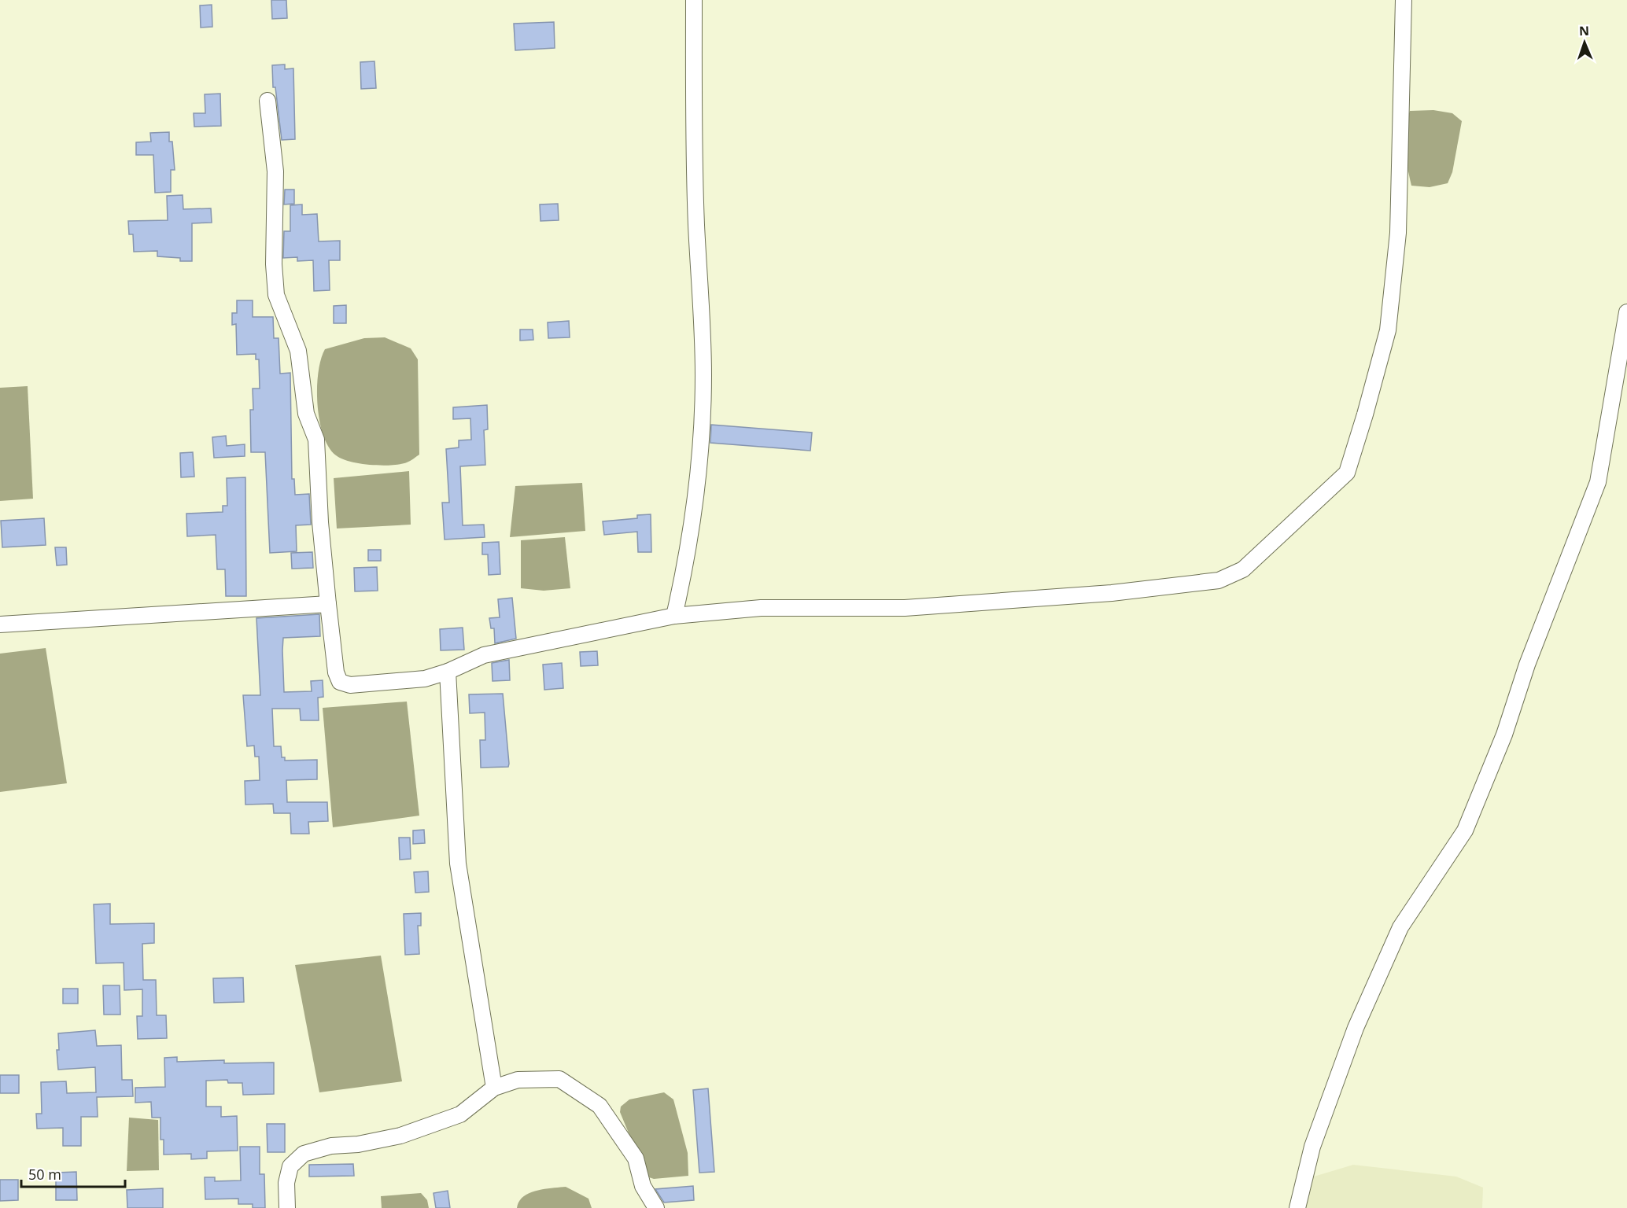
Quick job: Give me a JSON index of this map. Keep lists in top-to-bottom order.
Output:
{
  "scale_bar": "50 m",
  "north": "top"
}
